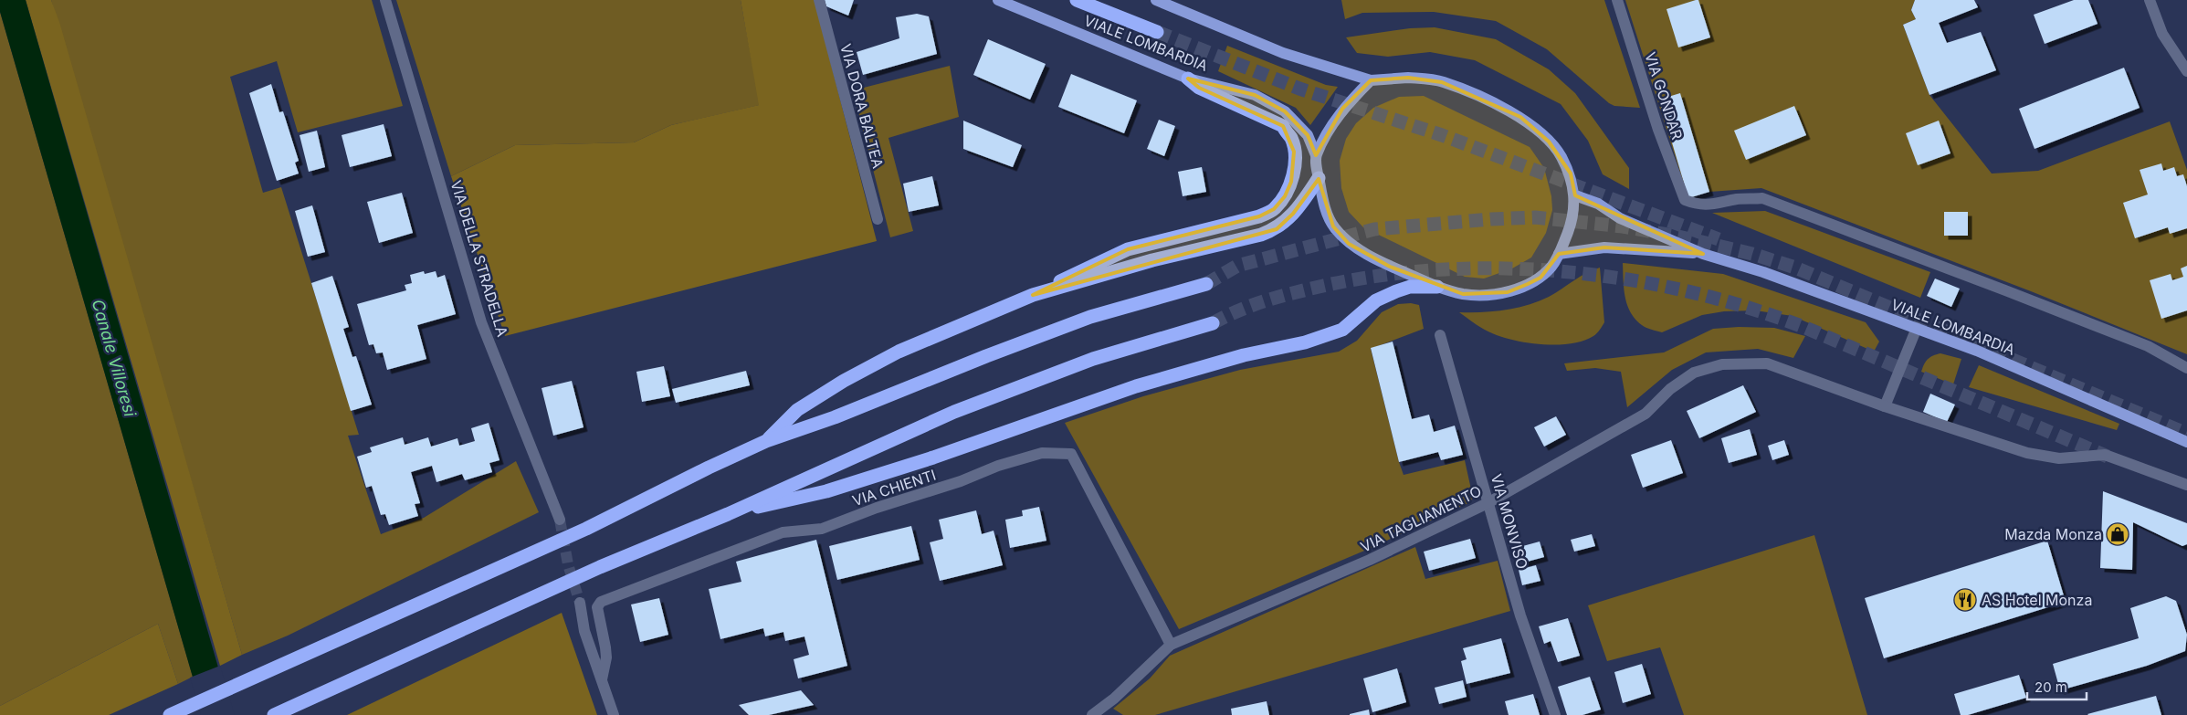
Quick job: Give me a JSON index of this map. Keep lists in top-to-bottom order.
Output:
{
  "streets": {
    "main road": ["VIALE LOMBARDIA"],
    "street": [
      "VIA GONDAR",
      "VIA DORA BALTEA",
      "VIA DELLA STRADELLA",
      "VIA CHIENTI",
      "VIA TAGLIAMENTO",
      "VIA MONVISO"
    ]
  },
  "crossings": [
    ["VIA CHIENTI", "VIA TAGLIAMENTO"],
    ["VIA TAGLIAMENTO", "VIA MONVISO"]
  ],
  "water": ["Canale Villoresi"],
  "places": {
    "shop": ["Mazda Monza"],
    "restaurant": ["AS Hotel Monza"]
  },
  "scale_bar": "20 m"
}
